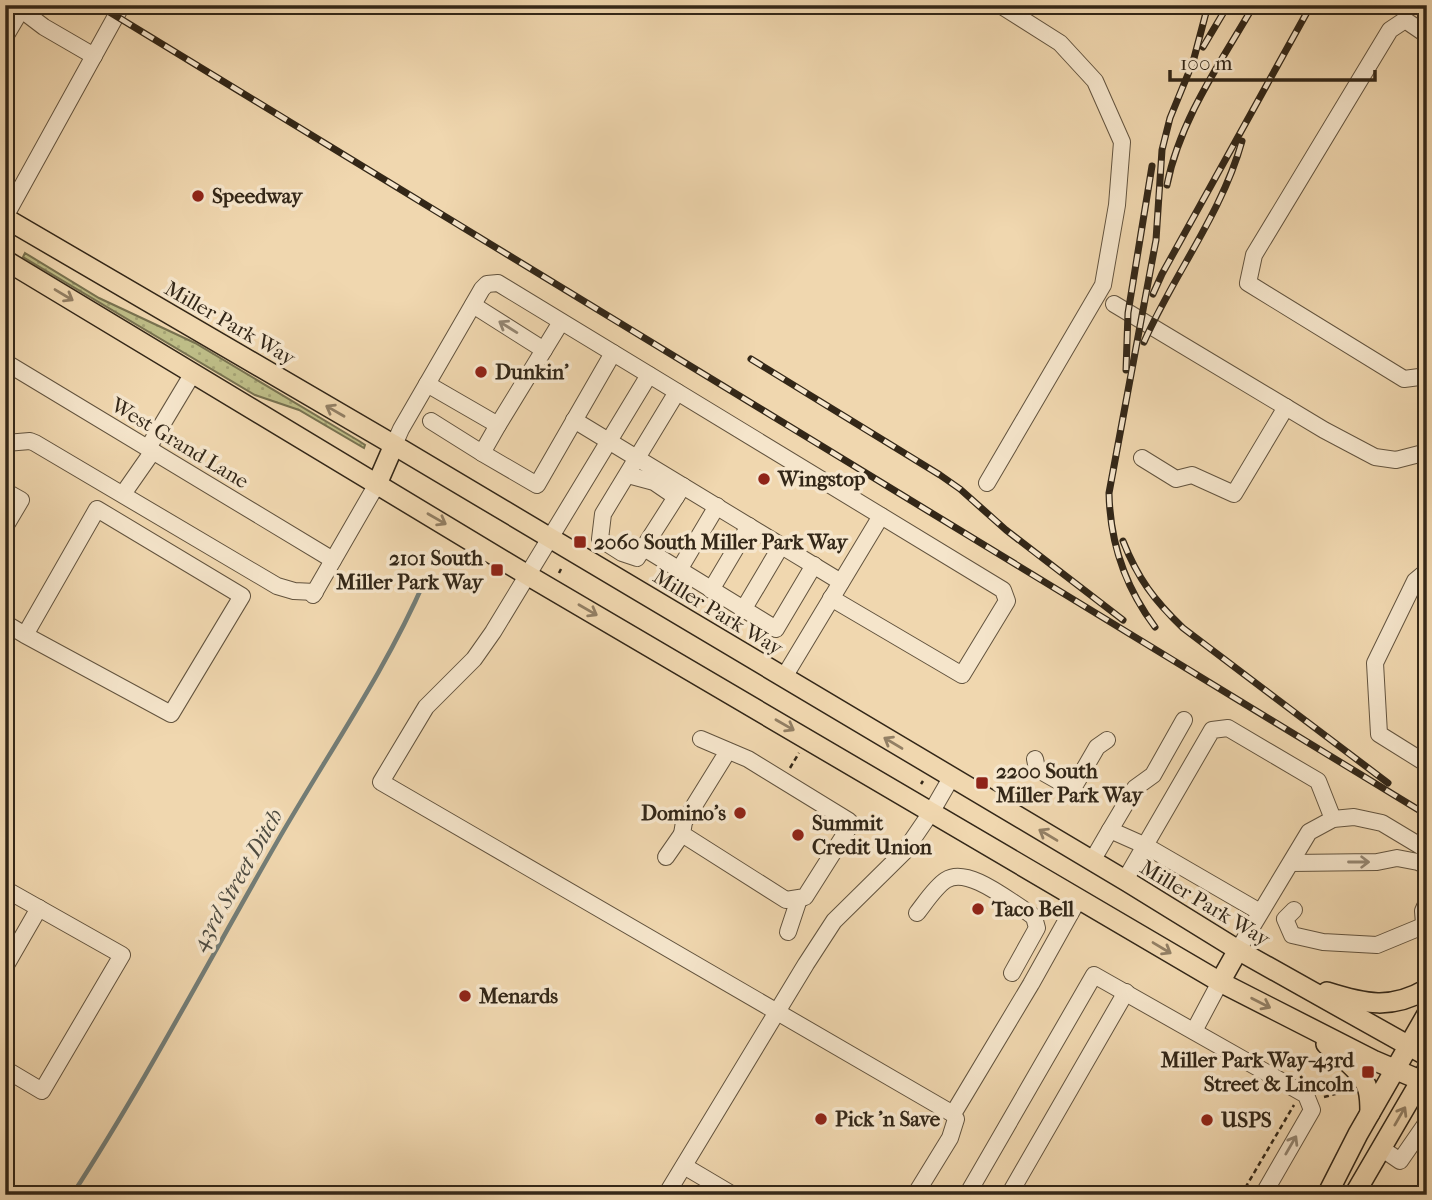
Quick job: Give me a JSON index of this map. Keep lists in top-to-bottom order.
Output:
{
  "streets": {
    "main road": ["Miller Park Way"],
    "street": ["West Grand Lane"]
  },
  "water": ["43rd Street Ditch"],
  "places": {
    "other": [
      "Speedway",
      "Dunkin'",
      "Wingstop",
      "Domino's",
      "Summit Credit Union",
      "Taco Bell",
      "Menards",
      "Pick 'n Save",
      "USPS"
    ],
    "transit": [
      "2060 South Miller Park Way",
      "2101 South Miller Park Way",
      "2200 South Miller Park Way",
      "Miller Park Way-43rd Street & Lincoln"
    ]
  },
  "scale_bar": "100 m"
}
